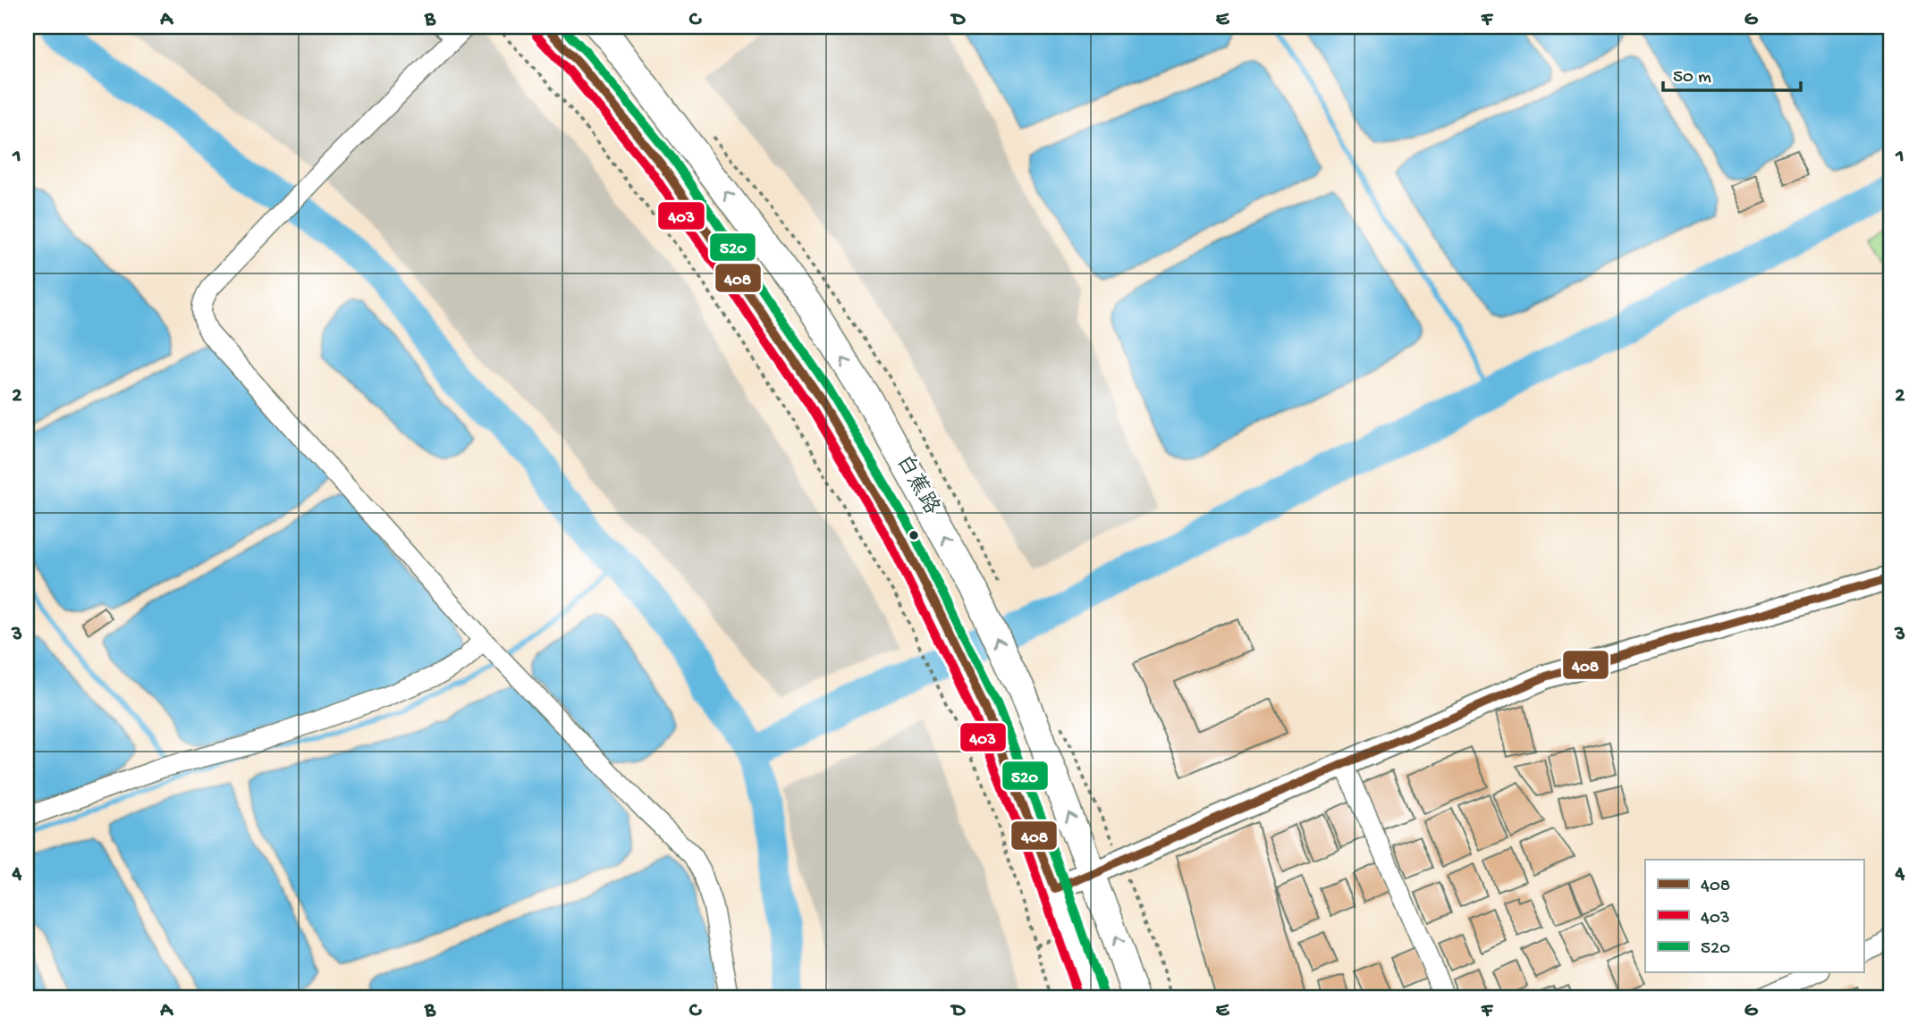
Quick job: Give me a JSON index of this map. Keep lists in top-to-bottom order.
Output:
{
  "streets": {
    "main road": ["白蕉路"]
  },
  "lines": ["transit line 408", "transit line 520", "transit line 403"],
  "legend": ["408", "403", "520"],
  "scale_bar": "50 m",
  "grid": {
    "columns": [
      "A",
      "B",
      "C",
      "D",
      "E",
      "F",
      "G"
    ],
    "rows": [
      "1",
      "2",
      "3",
      "4"
    ]
  }
}
